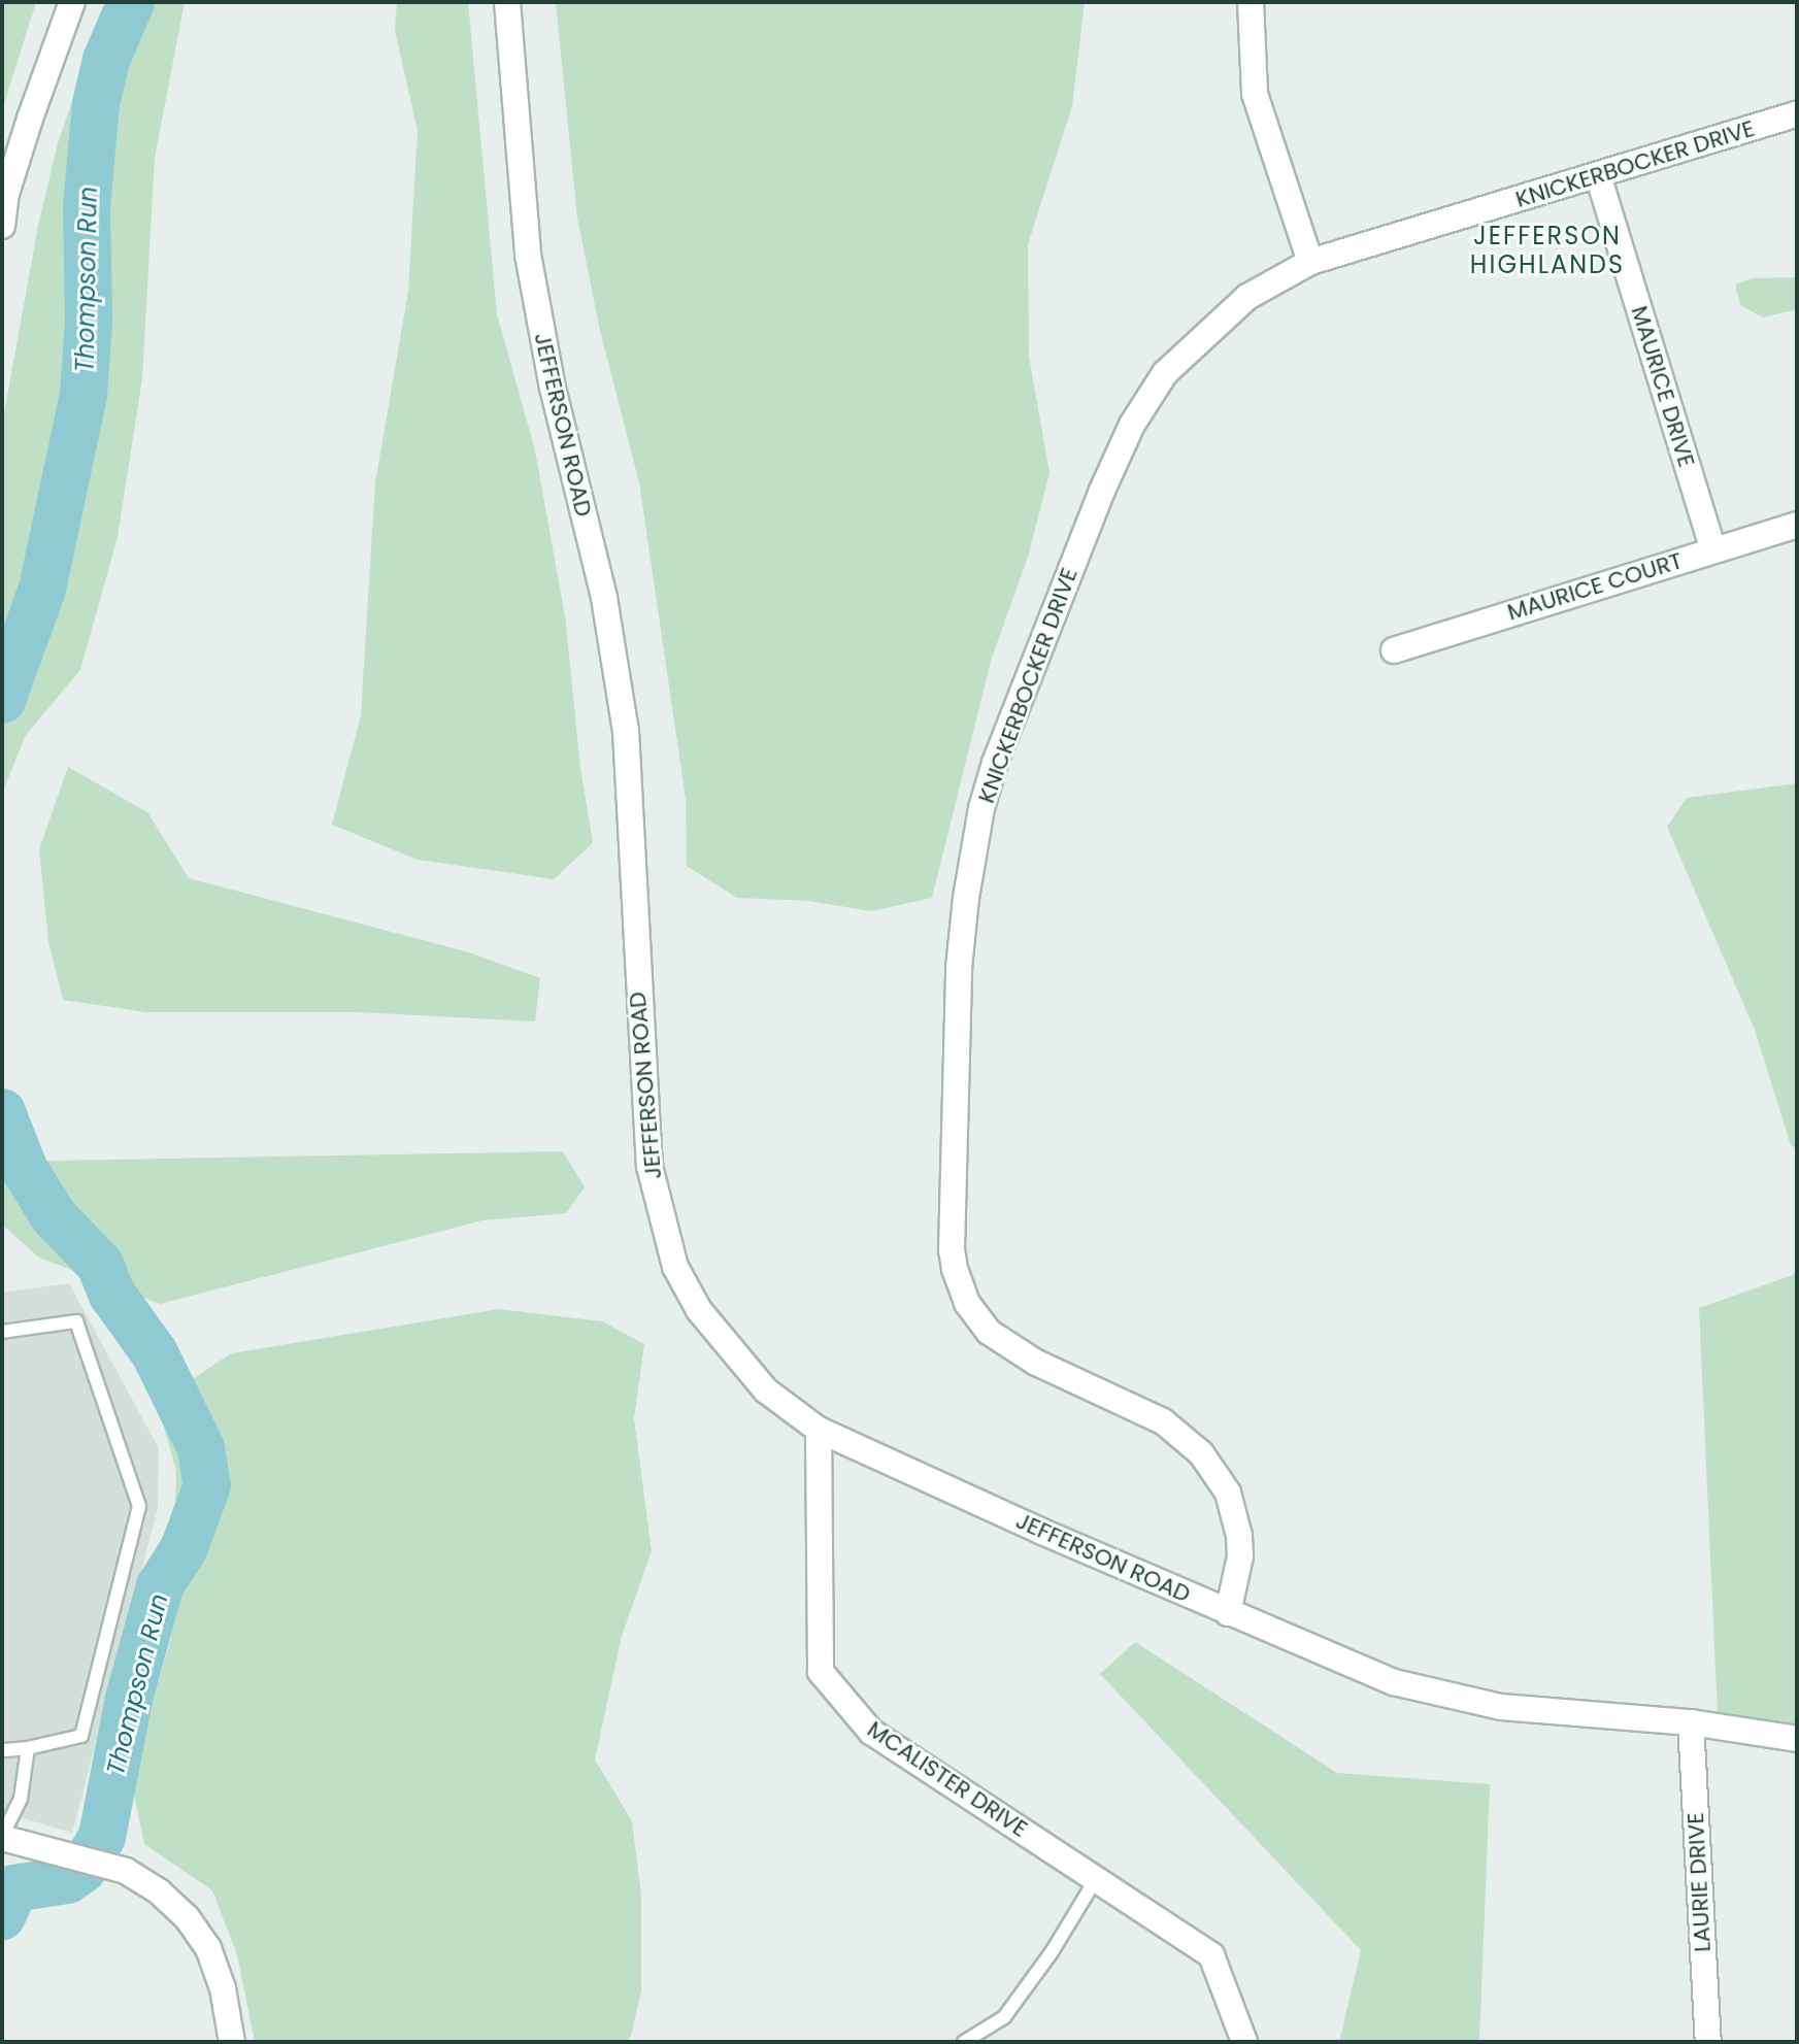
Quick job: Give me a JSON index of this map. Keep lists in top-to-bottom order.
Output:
{
  "streets": {
    "street": [
      "KNICKERBOCKER DRIVE",
      "MAURICE DRIVE",
      "JEFFERSON ROAD",
      "MAURICE COURT",
      "MCALISTER DRIVE",
      "LAURIE DRIVE"
    ]
  },
  "crossings": [
    ["KNICKERBOCKER DRIVE", "MAURICE DRIVE"],
    ["KNICKERBOCKER DRIVE", "JEFFERSON ROAD"],
    ["MAURICE DRIVE", "MAURICE COURT"],
    ["JEFFERSON ROAD", "MCALISTER DRIVE"],
    ["JEFFERSON ROAD", "LAURIE DRIVE"]
  ],
  "districts": ["JEFFERSON HIGHLANDS"],
  "water": ["Thompson Run"]
}
